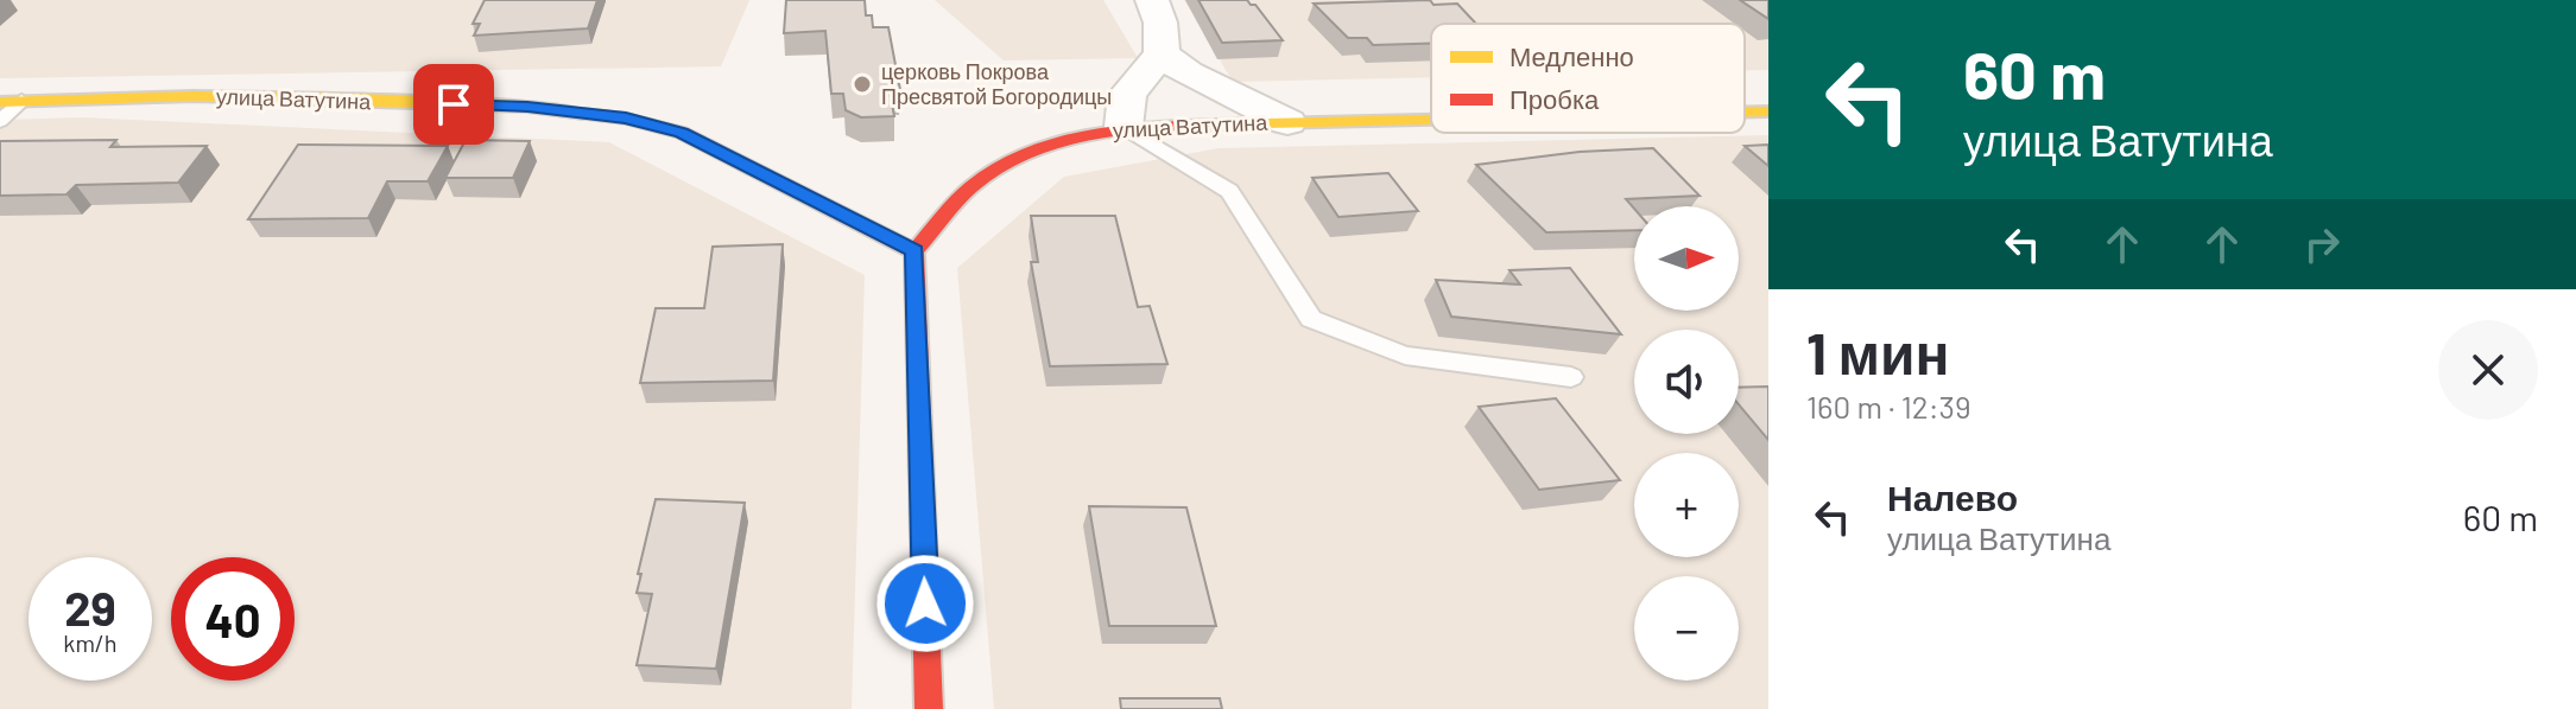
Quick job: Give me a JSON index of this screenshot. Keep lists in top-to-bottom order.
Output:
{
  "streets": {
    "street": ["улица Ватутина"]
  },
  "places": ["церковь Покрова Пресвятой Богородицы"],
  "legend": ["Медленно", "Пробка"],
  "north": "right",
  "page": {
    "turn": ["60 m", "улица Ватутина"],
    "map_buttons": ["+", "−"],
    "heading": ["1 мин", "160 m · 12:39"],
    "list": [
      {
        "name": "Налево",
        "note": "улица Ватутина",
        "value": "60 m"
      }
    ],
    "speed": "29 km/h",
    "limit": "40"
  }
}
